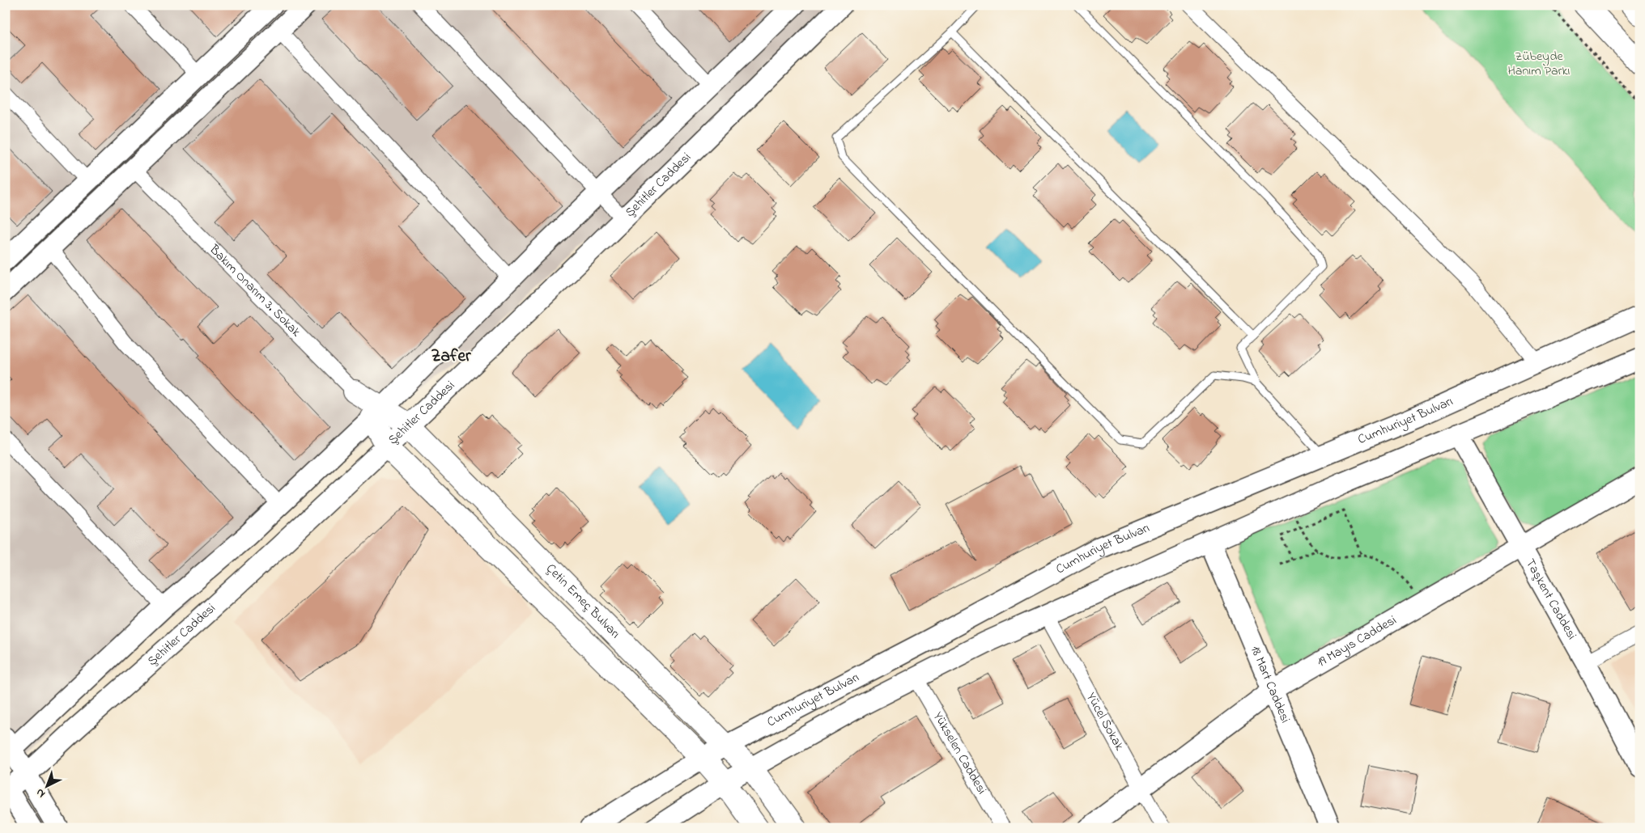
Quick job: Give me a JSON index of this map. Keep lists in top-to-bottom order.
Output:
{
  "streets": {
    "main road": ["Çetin Emeç Bulvarı"],
    "street": [
      "Şehitler Caddesi",
      "Bakım Onarım 3. Sokak",
      "Cumhuriyet Bulvarı",
      "Taşkent Caddesi",
      "19 Mayıs Caddesi",
      "18 Mart Caddesi",
      "Yücel Sokak",
      "Yükselen Caddesi"
    ]
  },
  "crossings": [
    ["Şehitler Caddesi", "Çetin Emeç Bulvarı"],
    ["Bakım Onarım 3. Sokak", "Çetin Emeç Bulvarı"],
    ["Cumhuriyet Bulvarı", "Taşkent Caddesi"],
    ["Cumhuriyet Bulvarı", "Çetin Emeç Bulvarı"],
    ["Cumhuriyet Bulvarı", "18 Mart Caddesi"],
    ["Cumhuriyet Bulvarı", "Yücel Sokak"],
    ["Cumhuriyet Bulvarı", "Yükselen Caddesi"],
    ["Taşkent Caddesi", "19 Mayıs Caddesi"],
    ["19 Mayıs Caddesi", "18 Mart Caddesi"],
    ["19 Mayıs Caddesi", "Yücel Sokak"]
  ],
  "districts": ["Zafer"],
  "parks": ["Zübeyde Hanım Parkı"],
  "north": "bottom left"
}
